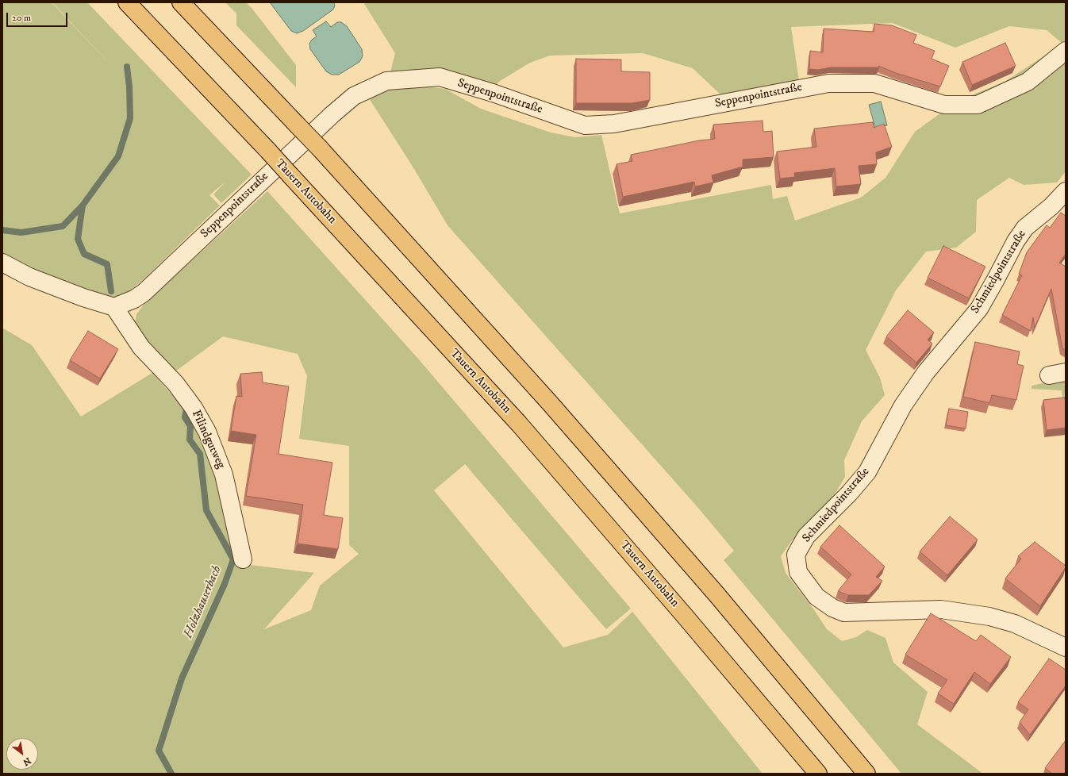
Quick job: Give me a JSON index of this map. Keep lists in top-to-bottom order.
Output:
{
  "streets": {
    "highway": ["Tauern Autobahn"],
    "street": ["Seppenpointstraße", "Schmiedpointstraße", "Filindgutweg"]
  },
  "crossings": [
    ["Seppenpointstraße", "Filindgutweg"]
  ],
  "water": ["Holzhauserbach"],
  "scale_bar": "20 m",
  "north": "bottom right"
}
